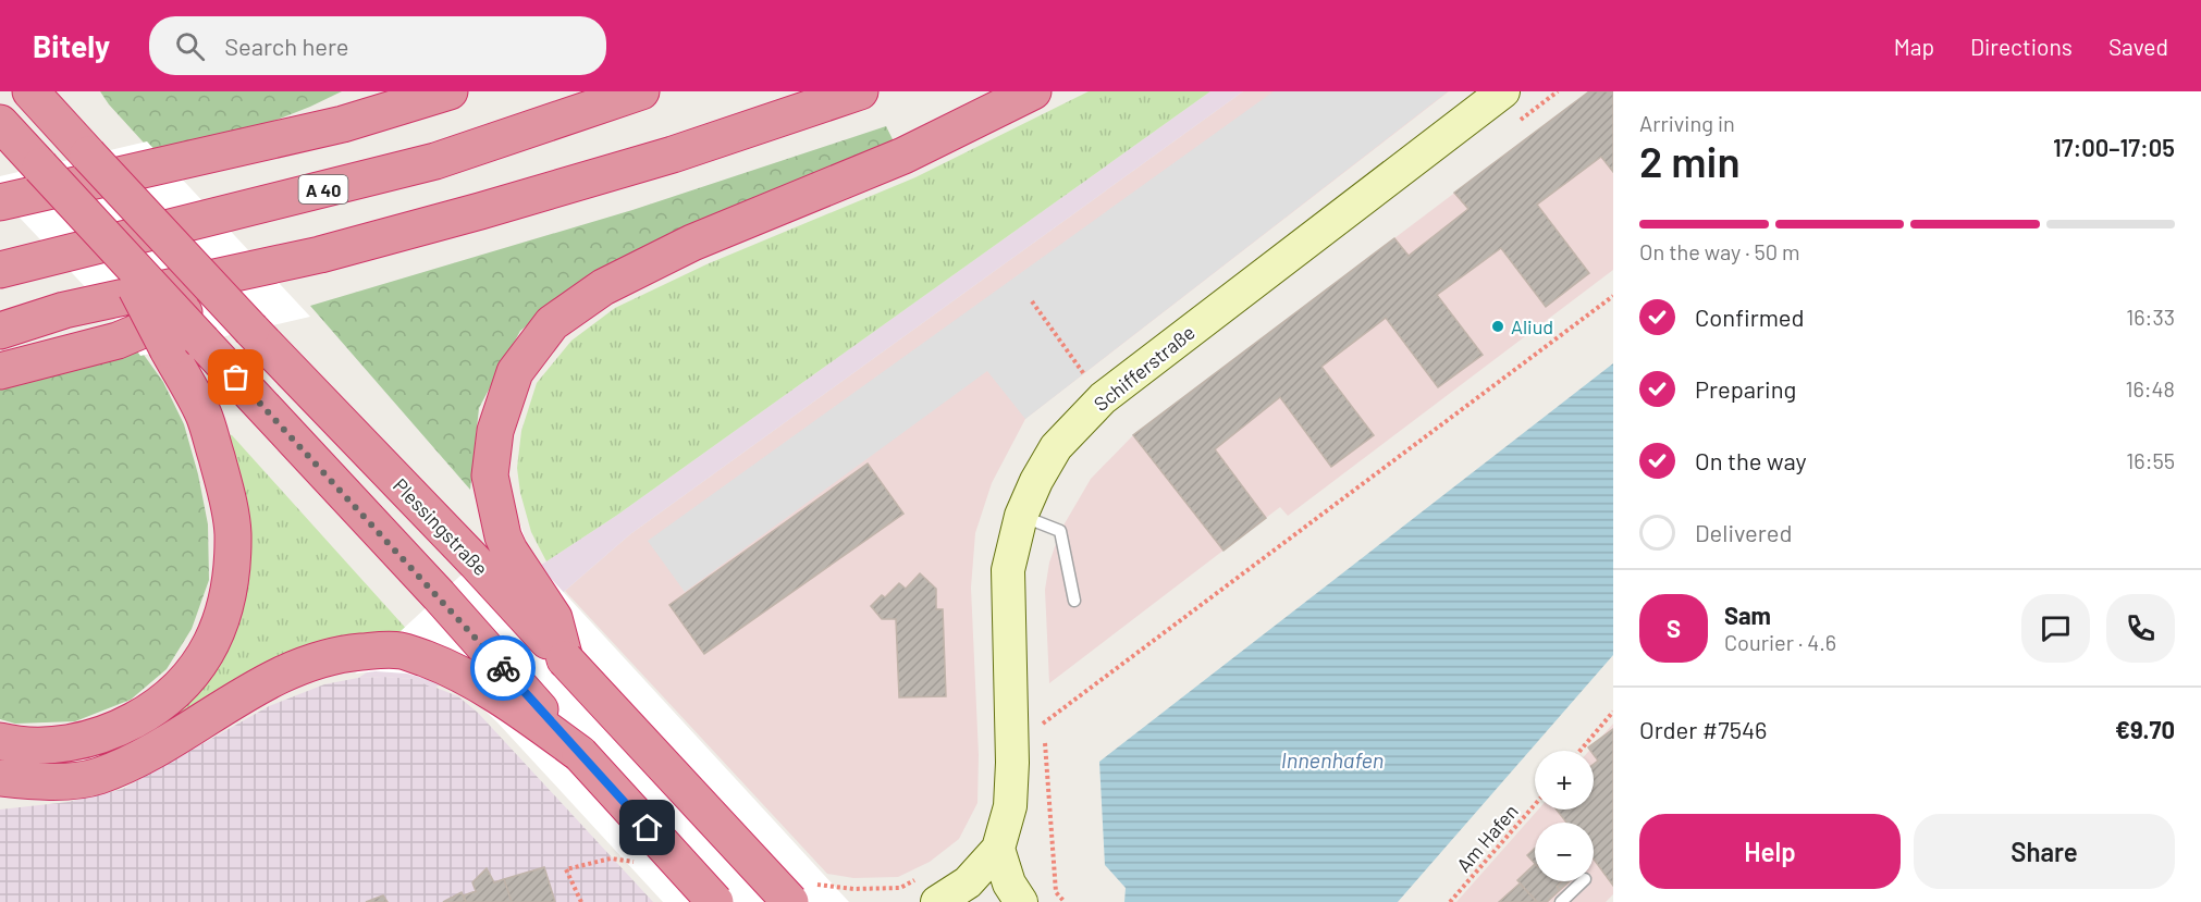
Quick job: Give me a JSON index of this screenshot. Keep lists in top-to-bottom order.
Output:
{
  "streets": {
    "highway": ["A 40", "Plessingstraße"],
    "street": ["Schifferstraße"],
    "path": ["Am Hafen"]
  },
  "water": ["Innenhafen"],
  "places": ["Aliud"],
  "page": {
    "header": "Bitely",
    "search": "Search here",
    "nav": ["Map", "Directions", "Saved"],
    "heading": ["2 min", "Arriving in", "17:00–17:05"],
    "panel": [
      "Sam",
      "Courier · 4.6",
      "Order #7546",
      "€9.70"
    ],
    "bar": "On the way · 50 m",
    "list": [
      ["Confirmed", "16:33"],
      ["Preparing", "16:48"],
      ["On the way", "16:55"],
      "Delivered"
    ],
    "round": "S",
    "map_buttons": ["+", "−"],
    "buttons": ["Help", "Share"]
  }
}
